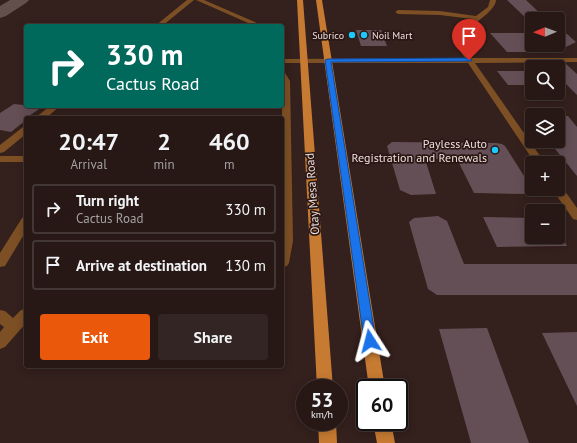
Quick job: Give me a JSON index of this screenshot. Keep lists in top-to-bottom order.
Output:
{
  "streets": {
    "main road": ["Otay Mesa Road"]
  },
  "places": ["Subrico", "Noil Mart", "Payless Auto Registration and Renewals"],
  "north": "left",
  "page": {
    "map_buttons": ["+", "−"],
    "turn": ["330 m", "Cactus Road"],
    "eta": [
      "20:47",
      "Arrival",
      "2",
      "min",
      "460",
      "m"
    ],
    "list": [
      {
        "name": "Turn right",
        "note": "Cactus Road",
        "value": "330 m"
      },
      {
        "name": "Arrive at destination",
        "value": "130 m"
      }
    ],
    "buttons": ["Exit", "Share"],
    "speed": "53 km/h",
    "limit": "60"
  }
}
